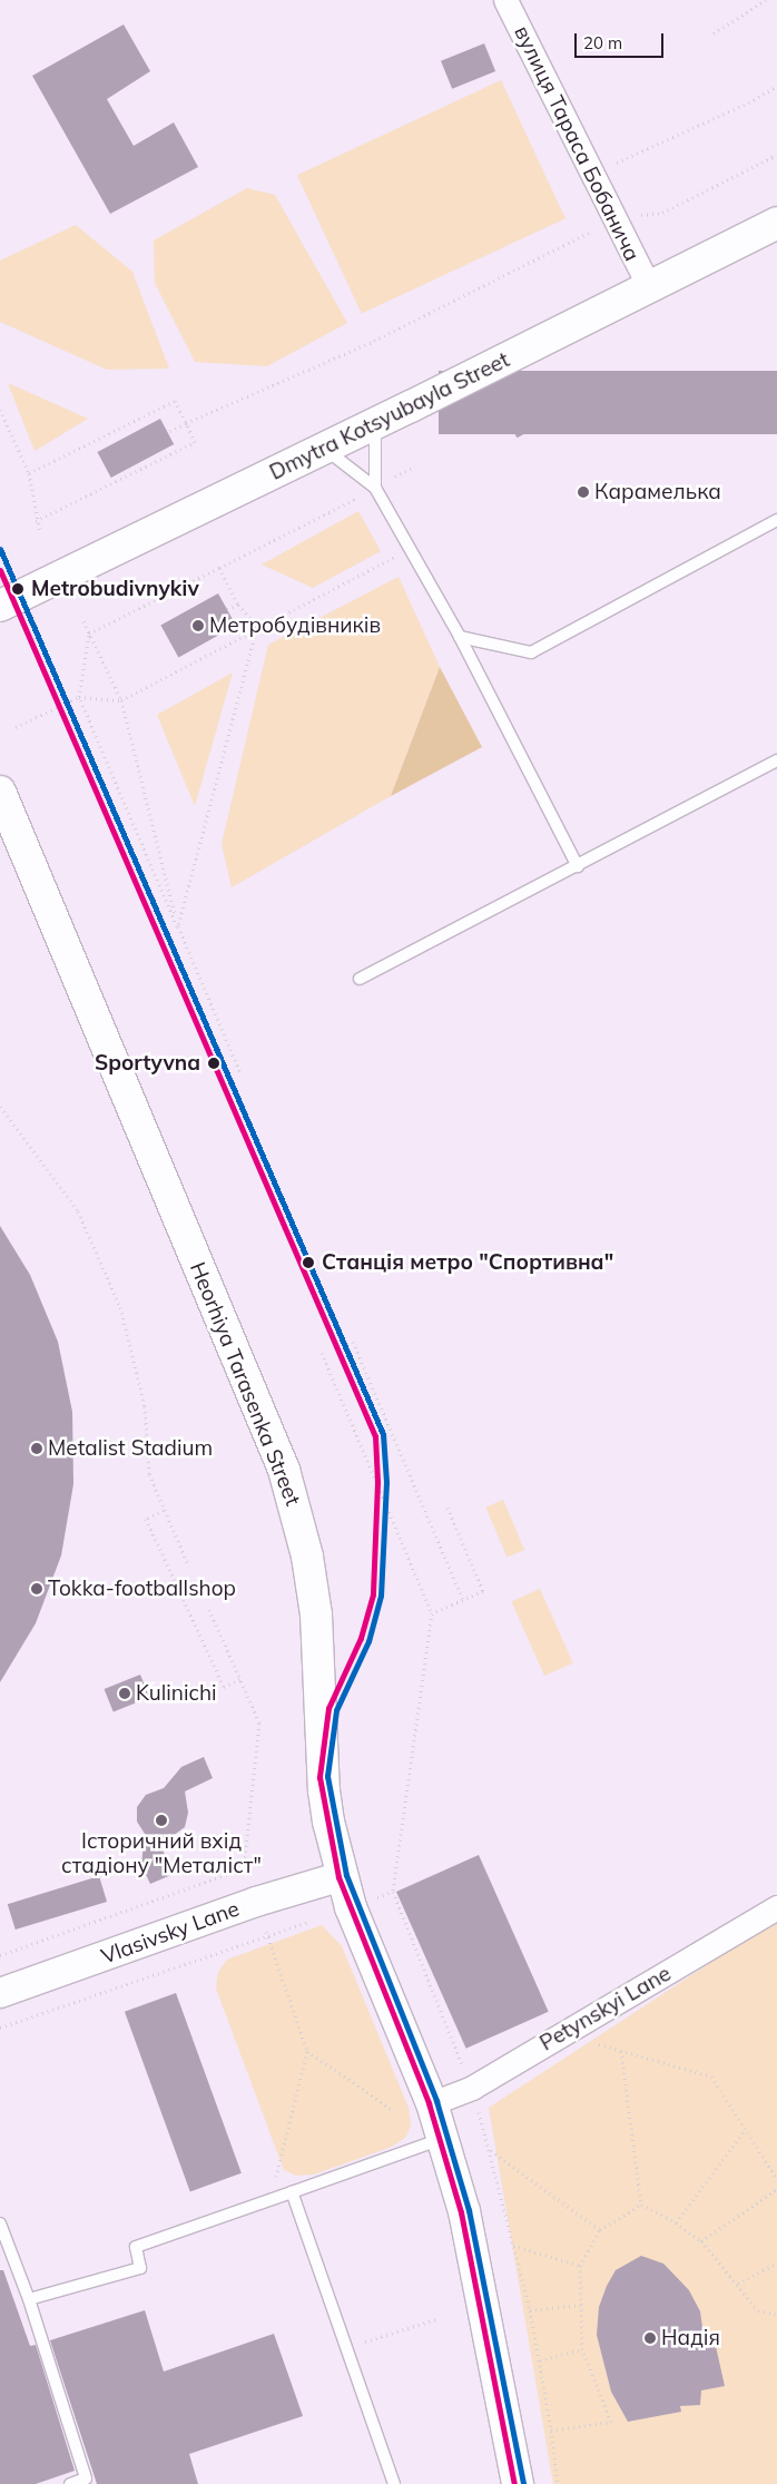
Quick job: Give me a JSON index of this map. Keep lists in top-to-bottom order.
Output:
{
  "streets": {
    "main road": ["Dmytra Kotsyubayla Street", "Heorhiya Tarasenka Street"],
    "street": ["вулиця Тараса Бобанича", "Vlasivsky Lane", "Petynskyi Lane"]
  },
  "crossings": [
    ["вулиця Тараса Бобанича", "Dmytra Kotsyubayla Street"],
    ["Heorhiya Tarasenka Street", "Vlasivsky Lane"],
    ["Heorhiya Tarasenka Street", "Petynskyi Lane"]
  ],
  "places": [
    "Карамелька",
    "Metrobudіvnykіv",
    "Метробудівників",
    "Sportyvna",
    "Станція метро \"Спортивна\"",
    "Metalist Stadium",
    "Tokka-footballshop",
    "Kulinichi",
    "Історичний вхід стадіону \"Металіст\"",
    "Надія"
  ],
  "scale_bar": "20 m"
}
